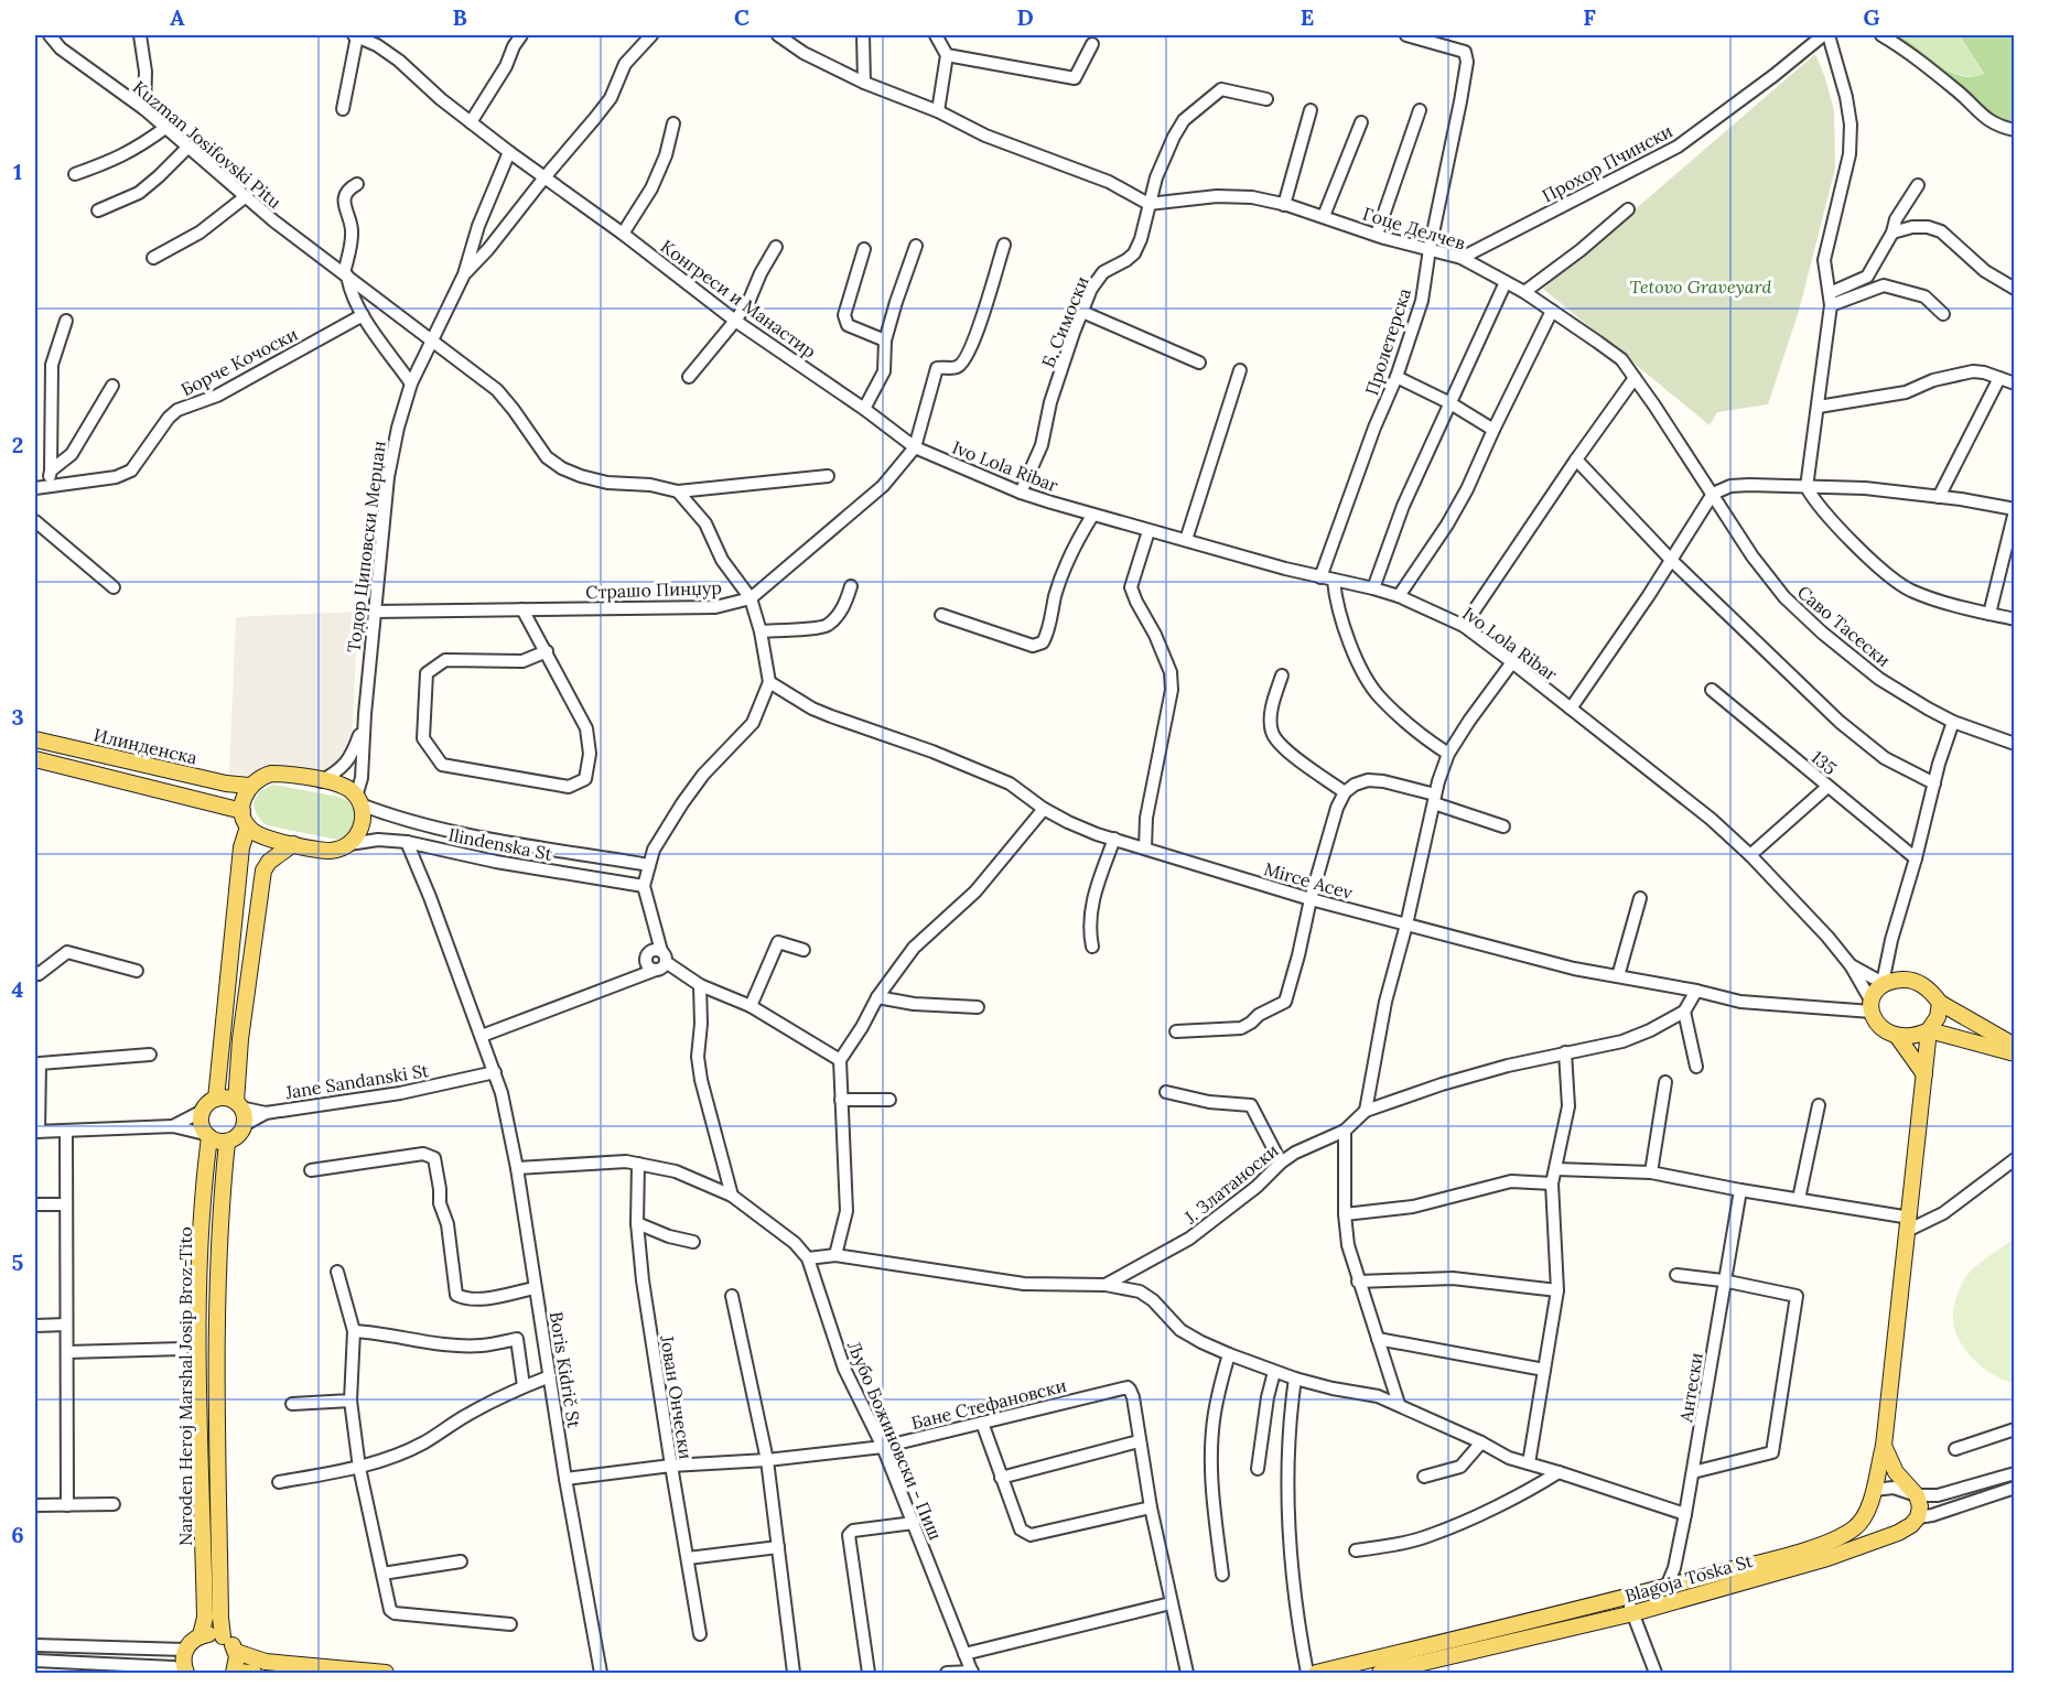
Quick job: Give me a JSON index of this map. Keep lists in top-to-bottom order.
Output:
{
  "streets": {
    "main road": ["Илинденска", "Naroden Heroj Marshal Josip Broz-Tito", "Blagoja Toska St"],
    "street": [
      "Kuzman Josifovski Pitu",
      "Прохор Пчински",
      "Гоце Делчев",
      "Конгреси и Манастир",
      "Б. Симоски",
      "Пролетерска",
      "Борче Кочоски",
      "Ivo Lola Ribar",
      "Тодор Циповски Мерџан",
      "Страшо Пинџур",
      "Саво Тасески",
      "135",
      "Ilindenska St",
      "Mirce Acev",
      "Jane Sandanski St",
      "Ј. Златаноски",
      "Boris Kidrič St",
      "Антески",
      "Јован Ончески",
      "Бане Стефановски",
      "Љубо Божиновски - Пиш"
    ]
  },
  "crossings": [
    ["Kuzman Josifovski Pitu", "Тодор Циповски Мерџан"],
    ["Прохор Пчински", "Гоце Делчев"],
    ["Гоце Делчев", "Б. Симоски"],
    ["Гоце Делчев", "Пролетерска"],
    ["Гоце Делчев", "Саво Тасески"],
    ["Конгреси и Манастир", "Ivo Lola Ribar"],
    ["Конгреси и Манастир", "Тодор Циповски Мерџан"],
    ["Конгреси и Манастир", "Страшо Пинџур"],
    ["Б. Симоски", "Ivo Lola Ribar"],
    ["Пролетерска", "Ivo Lola Ribar"],
    ["Ivo Lola Ribar", "Страшо Пинџур"],
    ["Тодор Циповски Мерџан", "Страшо Пинџур"],
    ["Тодор Циповски Мерџан", "Илинденска"],
    ["Тодор Циповски Мерџан", "Ilindenska St"],
    ["Илинденска", "Ilindenska St"],
    ["Ilindenska St", "Boris Kidrič St"],
    ["Mirce Acev", "Ј. Златаноски"],
    ["Jane Sandanski St", "Boris Kidrič St"],
    ["Boris Kidrič St", "Бане Стефановски"],
    ["Boris Kidrič St", "Љубо Божиновски - Пиш"],
    ["Антески", "Blagoja Toska St"],
    ["Јован Ончески", "Бане Стефановски"],
    ["Јован Ончески", "Љубо Божиновски - Пиш"],
    ["Бане Стефановски", "Љубо Божиновски - Пиш"]
  ],
  "parks": ["Tetovo Graveyard"],
  "grid": {
    "columns": [
      "A",
      "B",
      "C",
      "D",
      "E",
      "F",
      "G"
    ],
    "rows": [
      "1",
      "2",
      "3",
      "4",
      "5",
      "6"
    ]
  }
}
